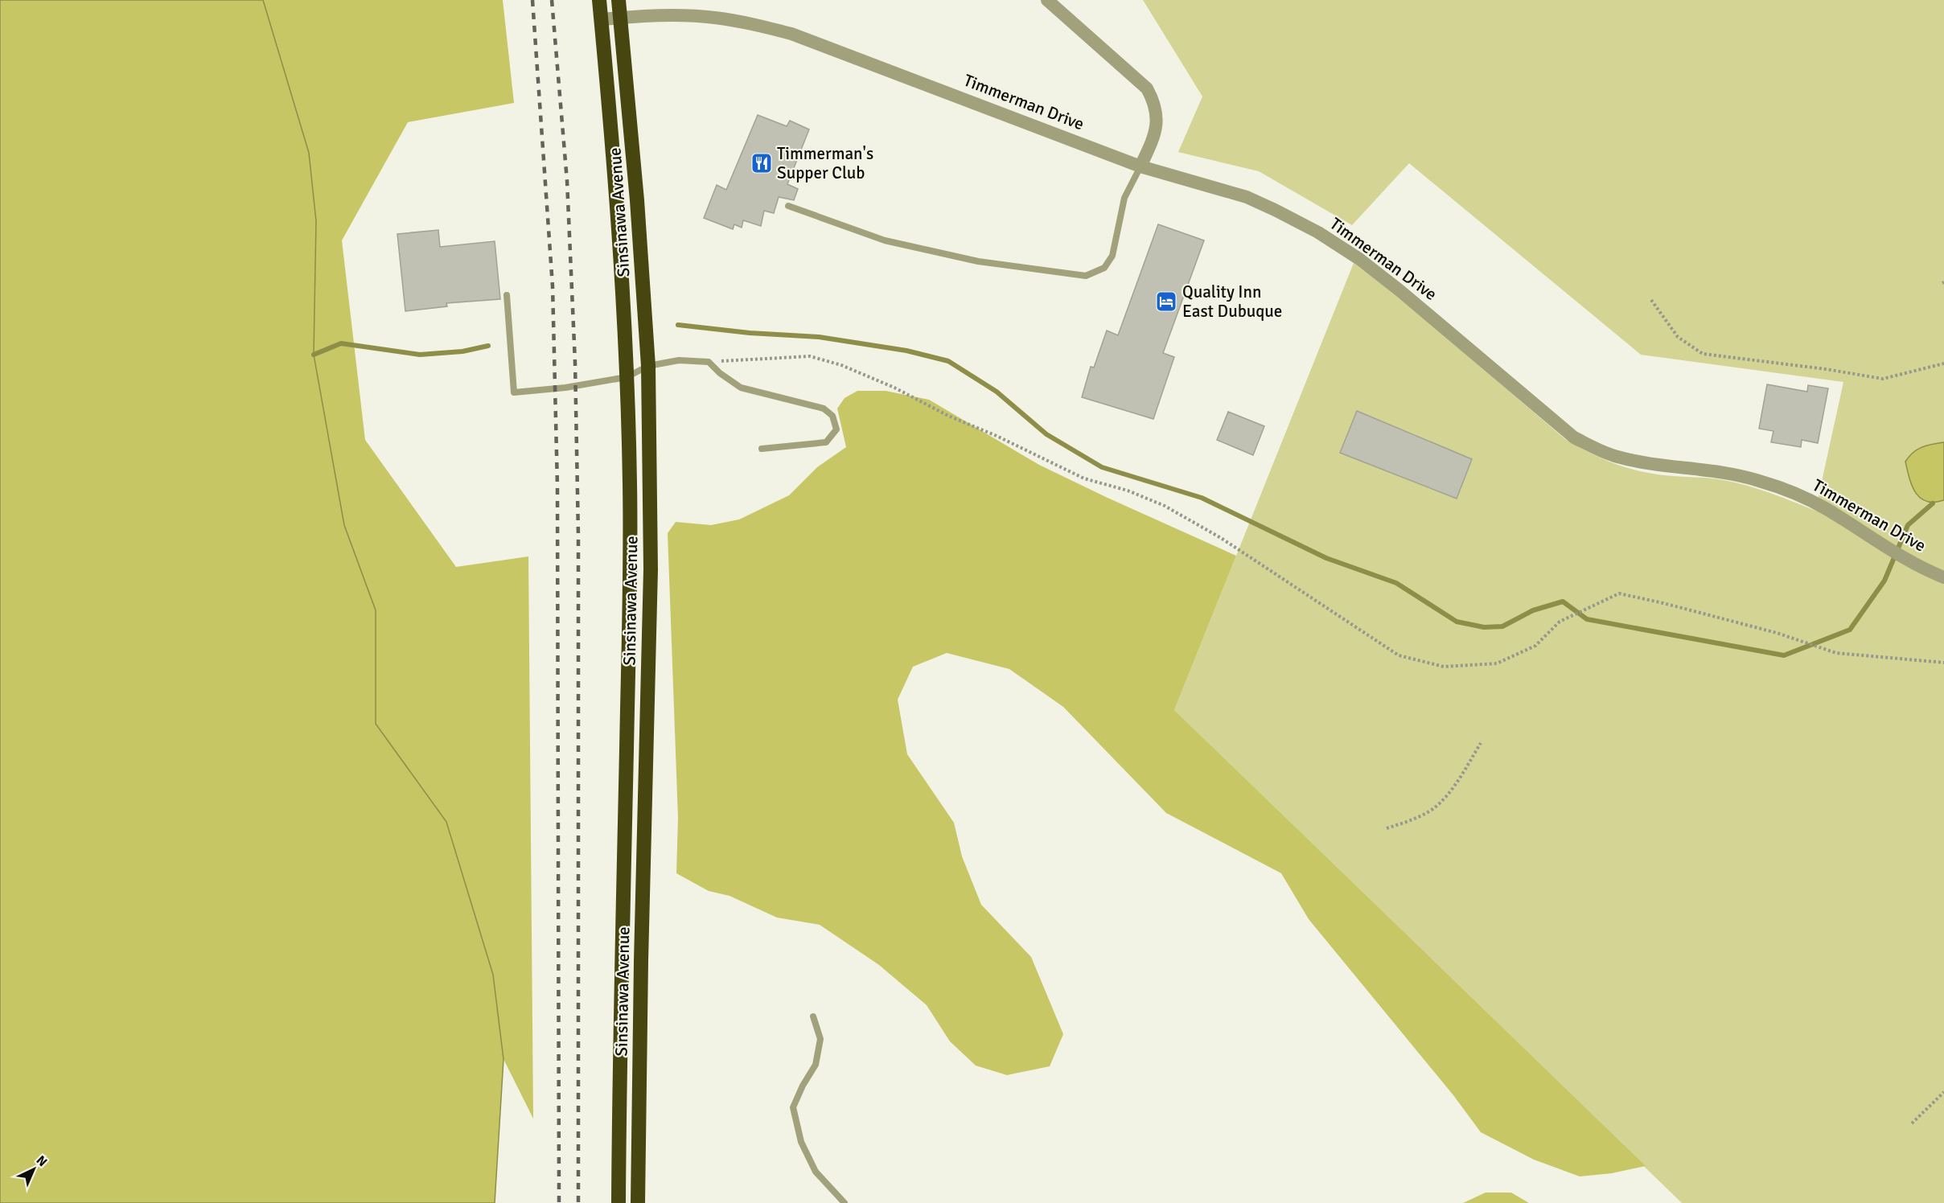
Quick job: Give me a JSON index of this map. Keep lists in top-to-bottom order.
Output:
{
  "streets": {
    "highway": ["Sinsinawa Avenue"],
    "street": ["Timmerman Drive"]
  },
  "crossings": [
    ["Timmerman Drive", "Sinsinawa Avenue"]
  ],
  "places": {
    "restaurant": ["Timmerman's Supper Club"],
    "hotel": ["Quality Inn East Dubuque"]
  },
  "north": "top right"
}
